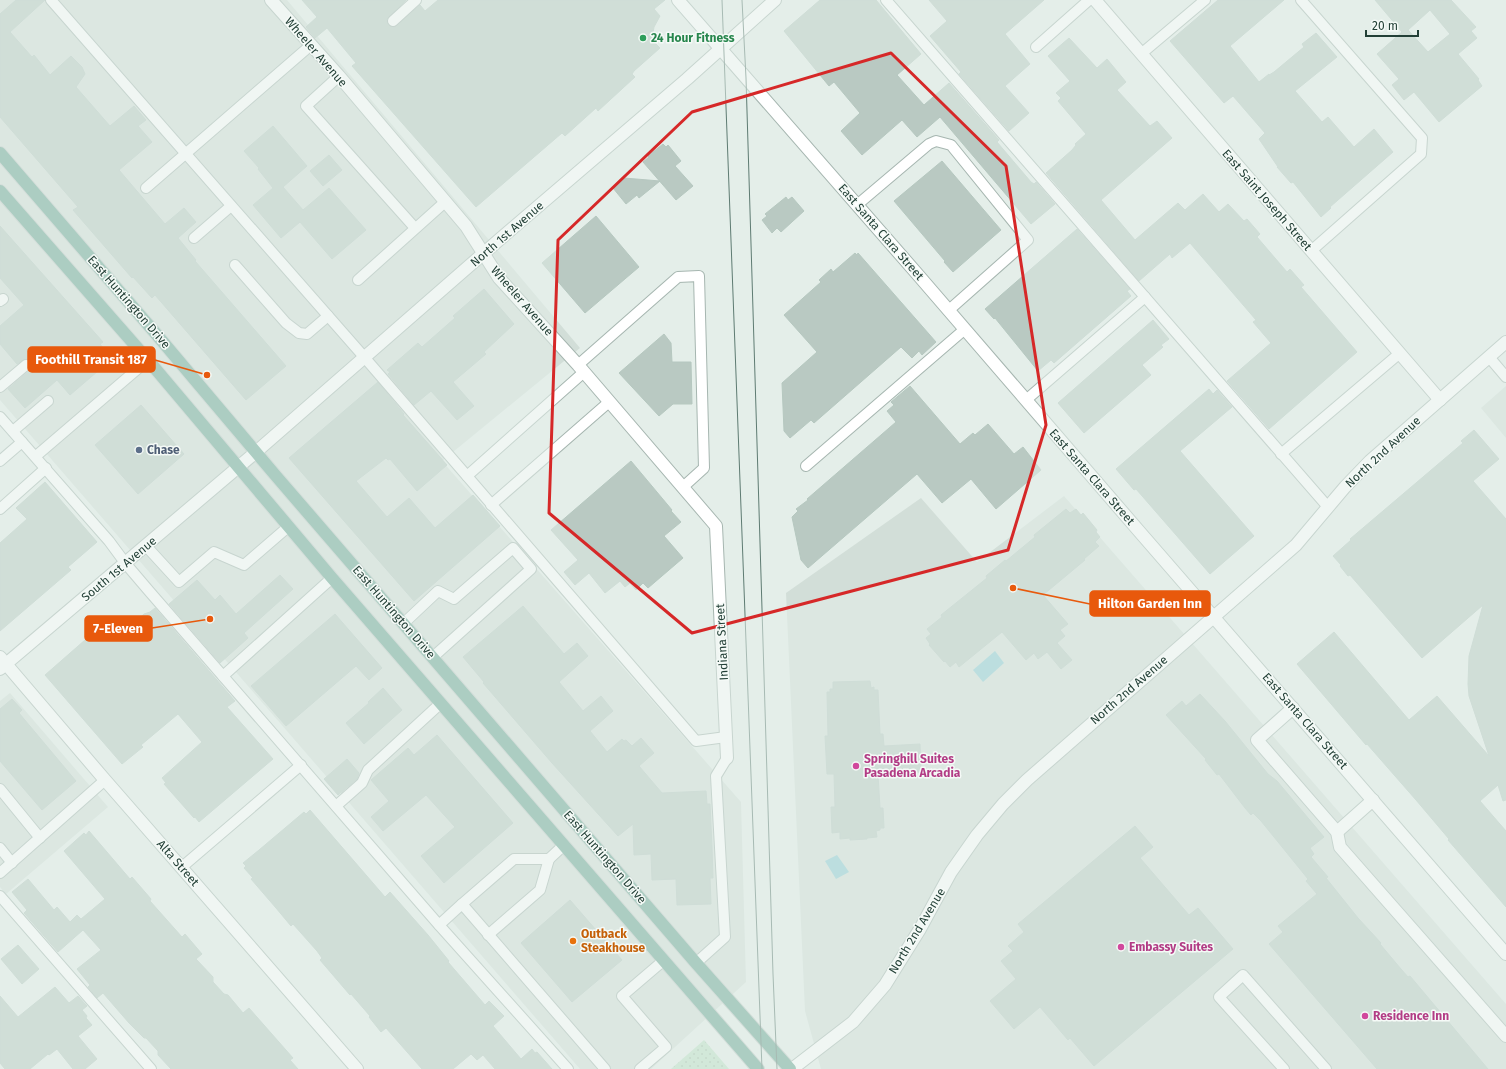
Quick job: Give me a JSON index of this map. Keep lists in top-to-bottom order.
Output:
{
  "streets": {
    "main road": ["East Huntington Drive"],
    "street": [
      "Wheeler Avenue",
      "East Saint Joseph Street",
      "East Santa Clara Street",
      "North 1st Avenue",
      "North 2nd Avenue",
      "South 1st Avenue",
      "Indiana Street",
      "Alta Street"
    ]
  },
  "crossings": [
    ["Wheeler Avenue", "North 1st Avenue"],
    ["Wheeler Avenue", "Indiana Street"],
    ["East Saint Joseph Street", "North 2nd Avenue"],
    ["East Santa Clara Street", "North 1st Avenue"],
    ["East Santa Clara Street", "North 2nd Avenue"],
    ["North 1st Avenue", "East Huntington Drive"],
    ["North 1st Avenue", "South 1st Avenue"],
    ["East Huntington Drive", "North 2nd Avenue"],
    ["East Huntington Drive", "South 1st Avenue"],
    ["South 1st Avenue", "Alta Street"]
  ],
  "places": [
    "24 Hour Fitness",
    "Foothill Transit 187",
    "Chase",
    "Hilton Garden Inn",
    "7-Eleven",
    "Springhill Suites Pasadena Arcadia",
    "Outback Steakhouse",
    "Embassy Suites",
    "Residence Inn"
  ],
  "scale_bar": "20 m"
}
